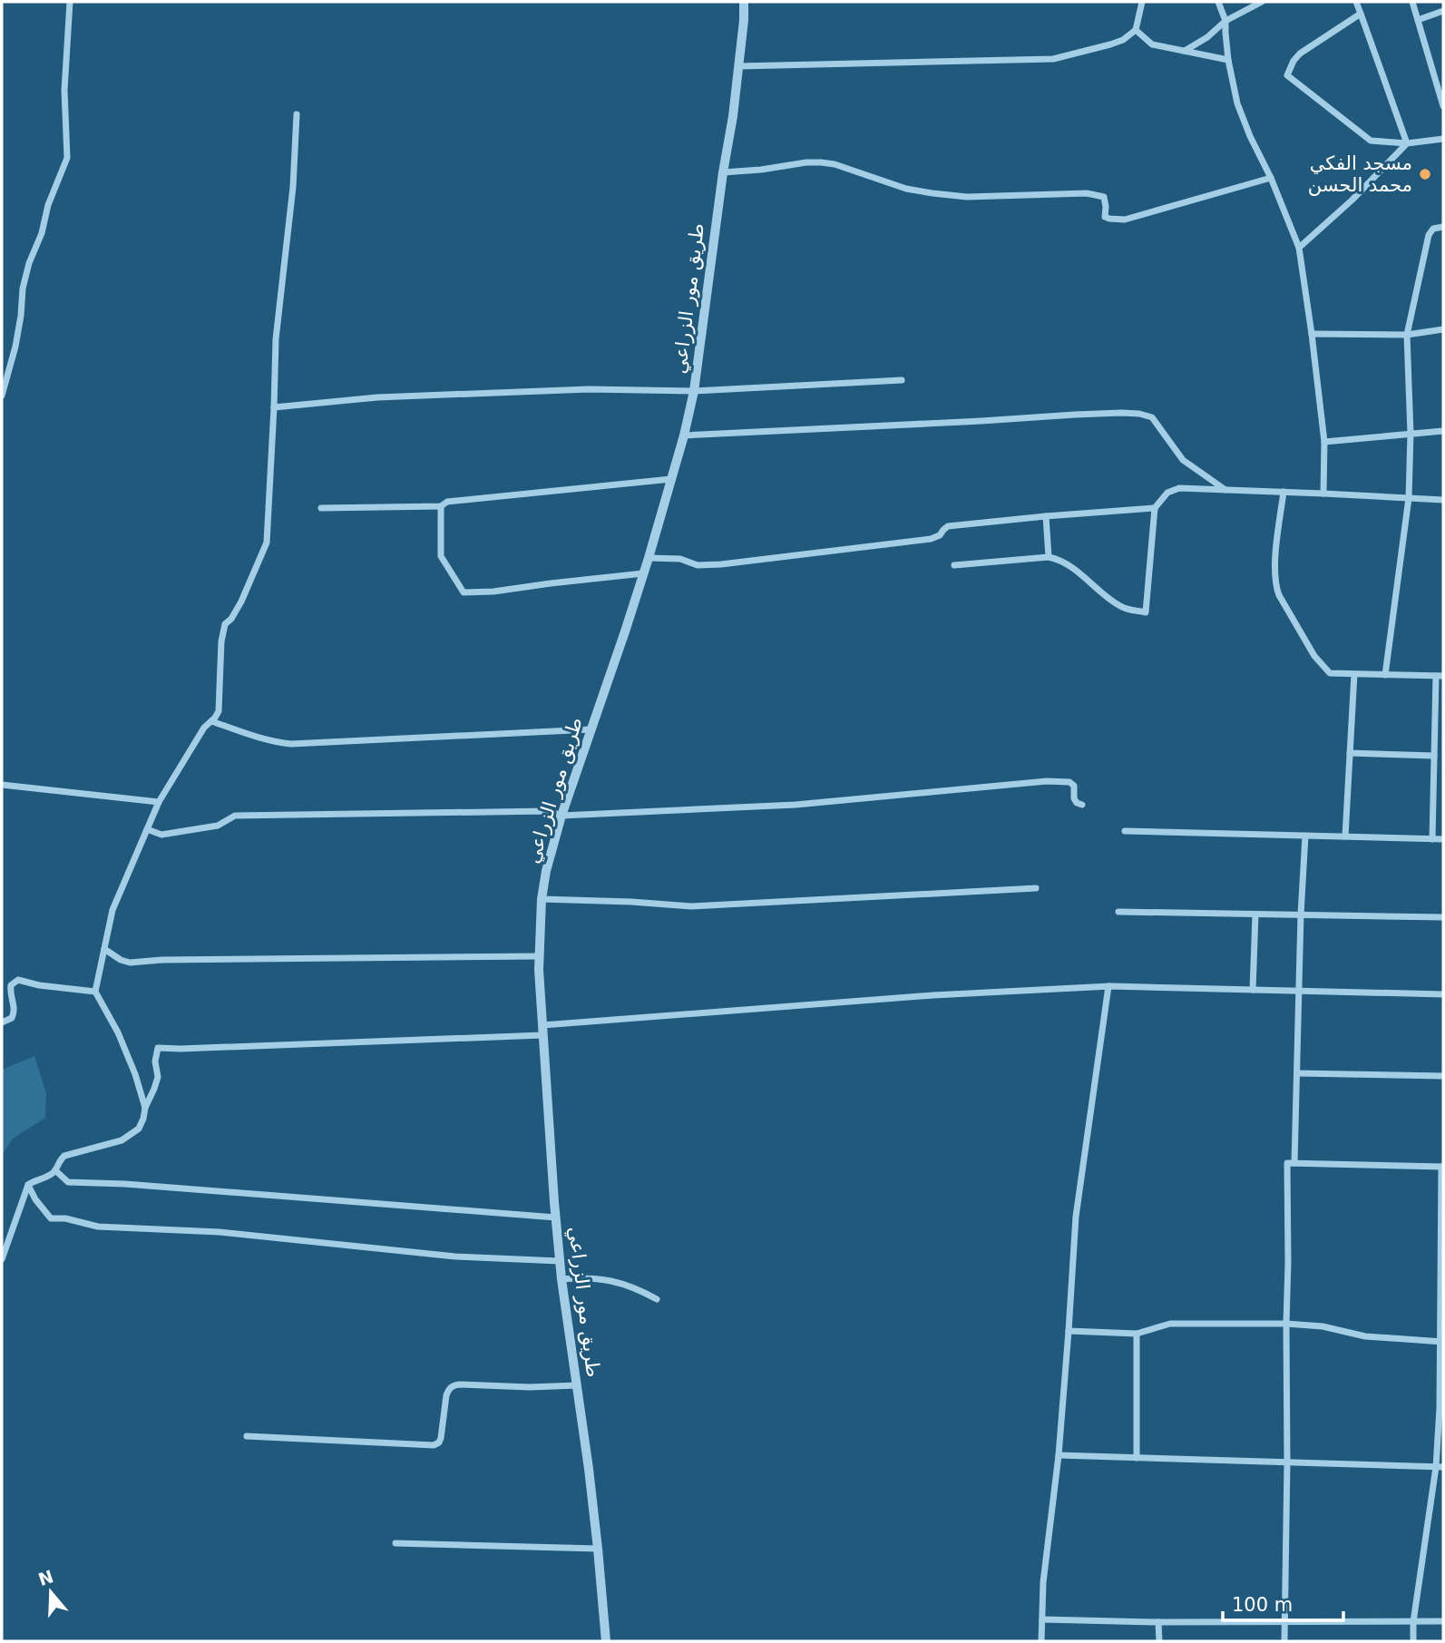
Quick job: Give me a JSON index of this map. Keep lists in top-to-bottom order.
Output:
{
  "streets": {
    "street": ["طريق مور الزراعي"]
  },
  "places": ["مسجد الفكي محمد الحسن"],
  "scale_bar": "100 m",
  "north": "top"
}
